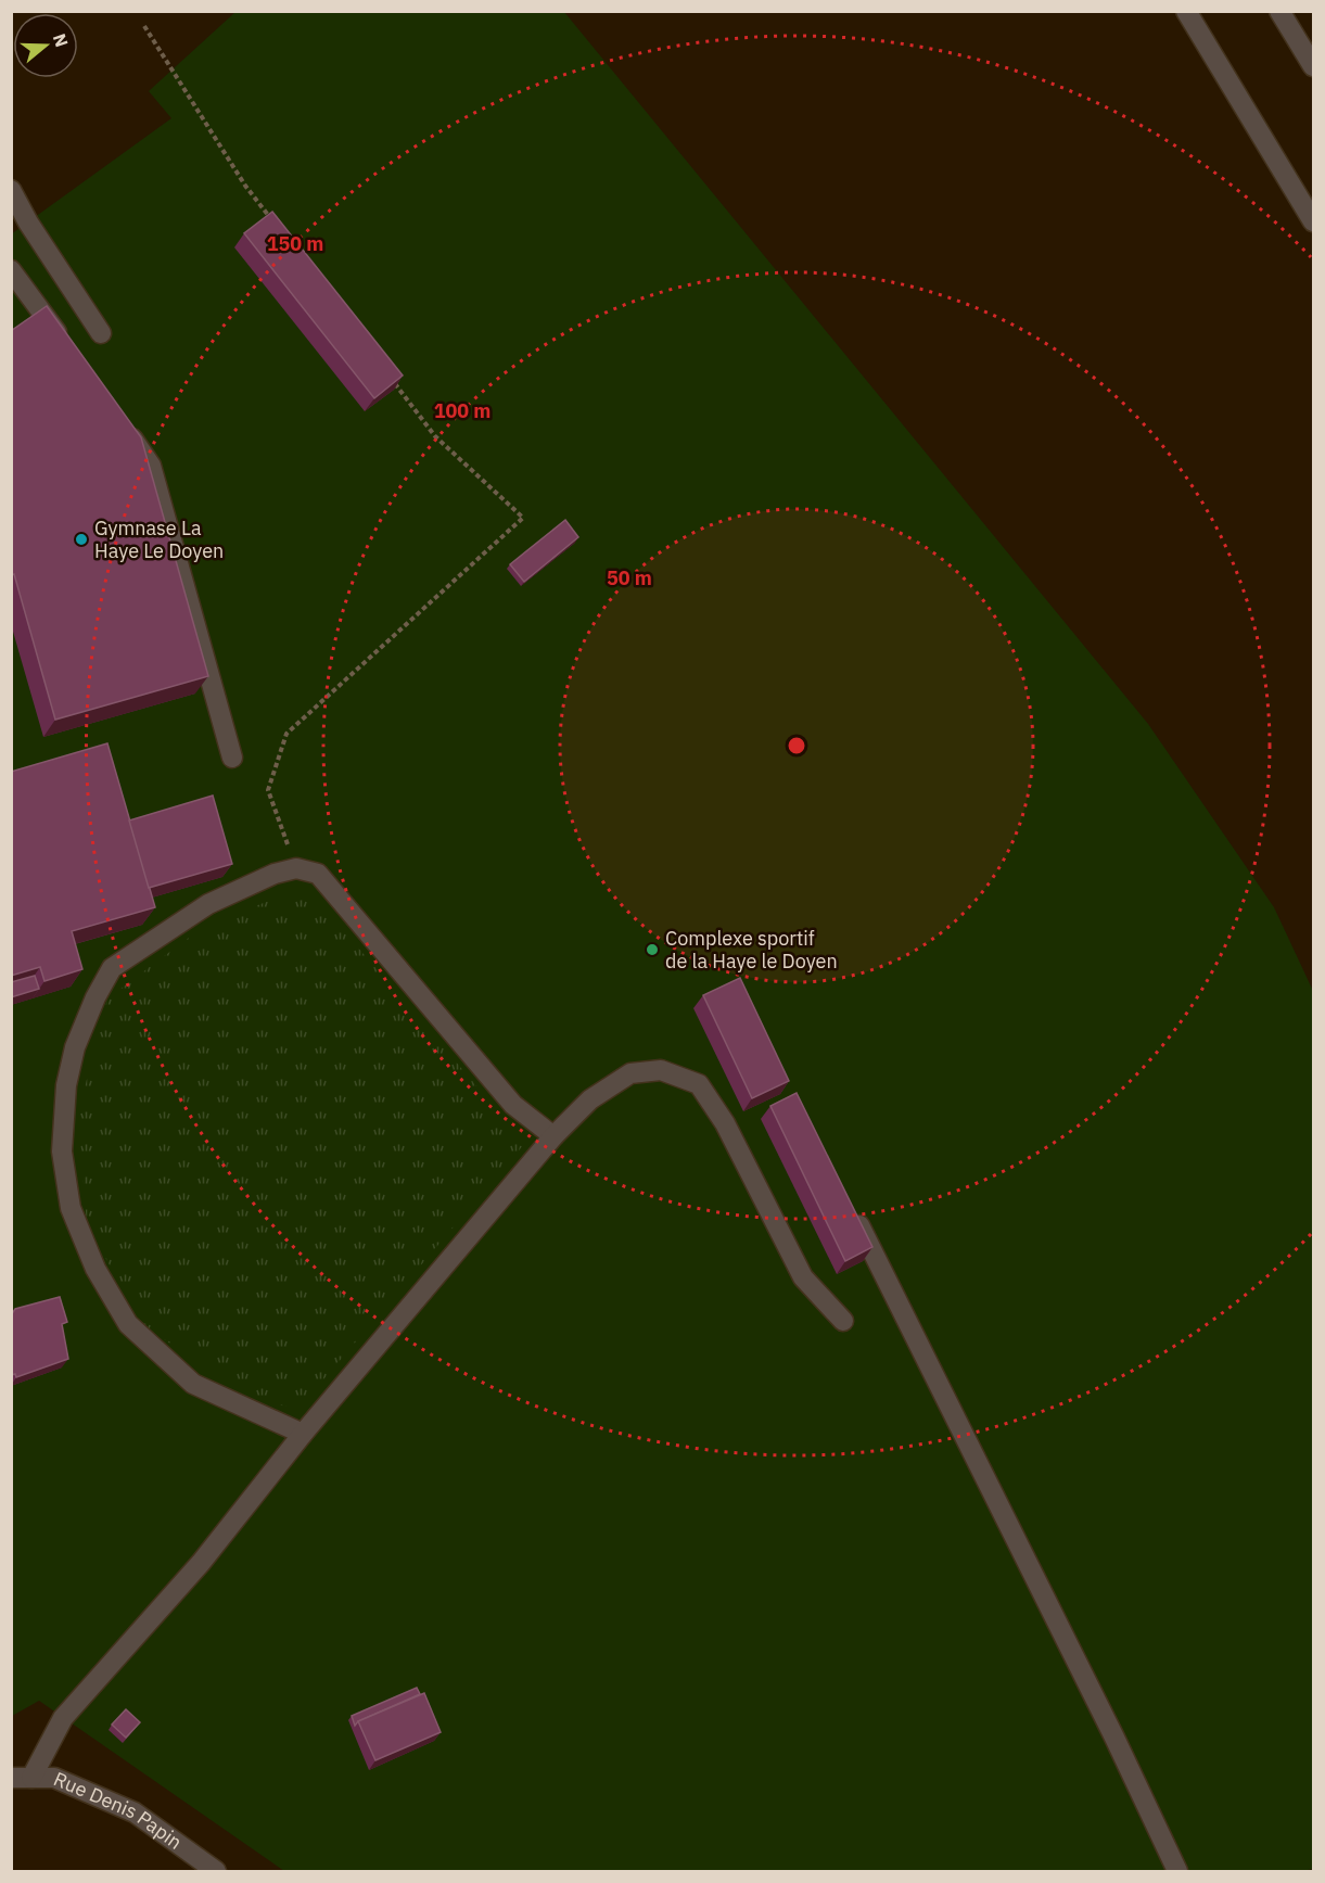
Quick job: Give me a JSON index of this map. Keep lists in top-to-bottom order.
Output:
{
  "streets": {
    "street": ["Rue Denis Papin"]
  },
  "places": ["Gymnase La Haye Le Doyen", "Complexe sportif de la Haye le Doyen"],
  "north": "right",
  "rings": ["150 m", "100 m", "50 m"]
}
